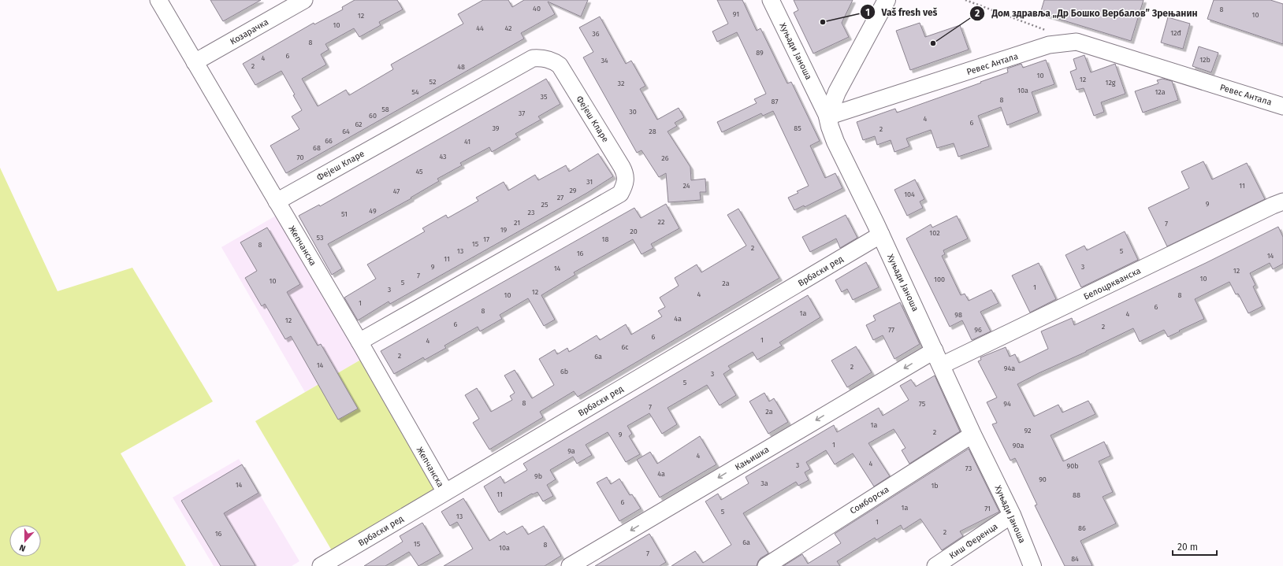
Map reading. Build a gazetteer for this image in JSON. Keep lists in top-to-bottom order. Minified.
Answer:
{"streets":{"street":["Козарачка","Хуњади Јаноша","Ревес Антала","Фејеш Кларе","Жепчанска","Врбаски ред","Белоцркванска","Кањишка","Сомборска","Киш Ференца"]},"crossings":[["Козарачка","Жепчанска"],["Хуњади Јаноша","Ревес Антала"],["Хуњади Јаноша","Врбаски ред"],["Хуњади Јаноша","Белоцркванска"],["Хуњади Јаноша","Кањишка"],["Хуњади Јаноша","Сомборска"],["Хуњади Јаноша","Киш Ференца"],["Фејеш Кларе","Жепчанска"],["Жепчанска","Врбаски ред"],["Белоцркванска","Кањишка"]],"one_way":["Кањишка"],"places":["Vaš fresh veš","Дом здравља „Др Бошко Вербалов” Зрењанин"],"house_numbers":["40","8","91","10","12","10","44","42","12đ","36","8","89","6","4","12b","34","2","48","10","12","52","12g","32","10a","54","12a","35","8","87","58","30","37","60","4","6","62","39","85","2","64","28","66","41","68","43","70","26","45","31","24","11","29","47","104","27","9","25","49","23","51","22","21","7","19","20","102","53","17","18","15","8","2","13","5","16","14","11","9","3","14","12","7","10","100","10","5","2a","1","3","12","4","10","8","1","6","8","1a","4","98","4a","12","6","2","77","96","6","1","4","6c","2","6a","14","2","94a","6b","3","5","8","75","94","7","2a","1a","92","2","9","1","90a","9a","4","4","3","90b","73","4a","9b","90","3a","14","1b","11","88","6","1a","71","5","13","1","86","2","16","6a","15","8","10a","7","84"],"scale_bar":"20 m","north":"bottom"}
